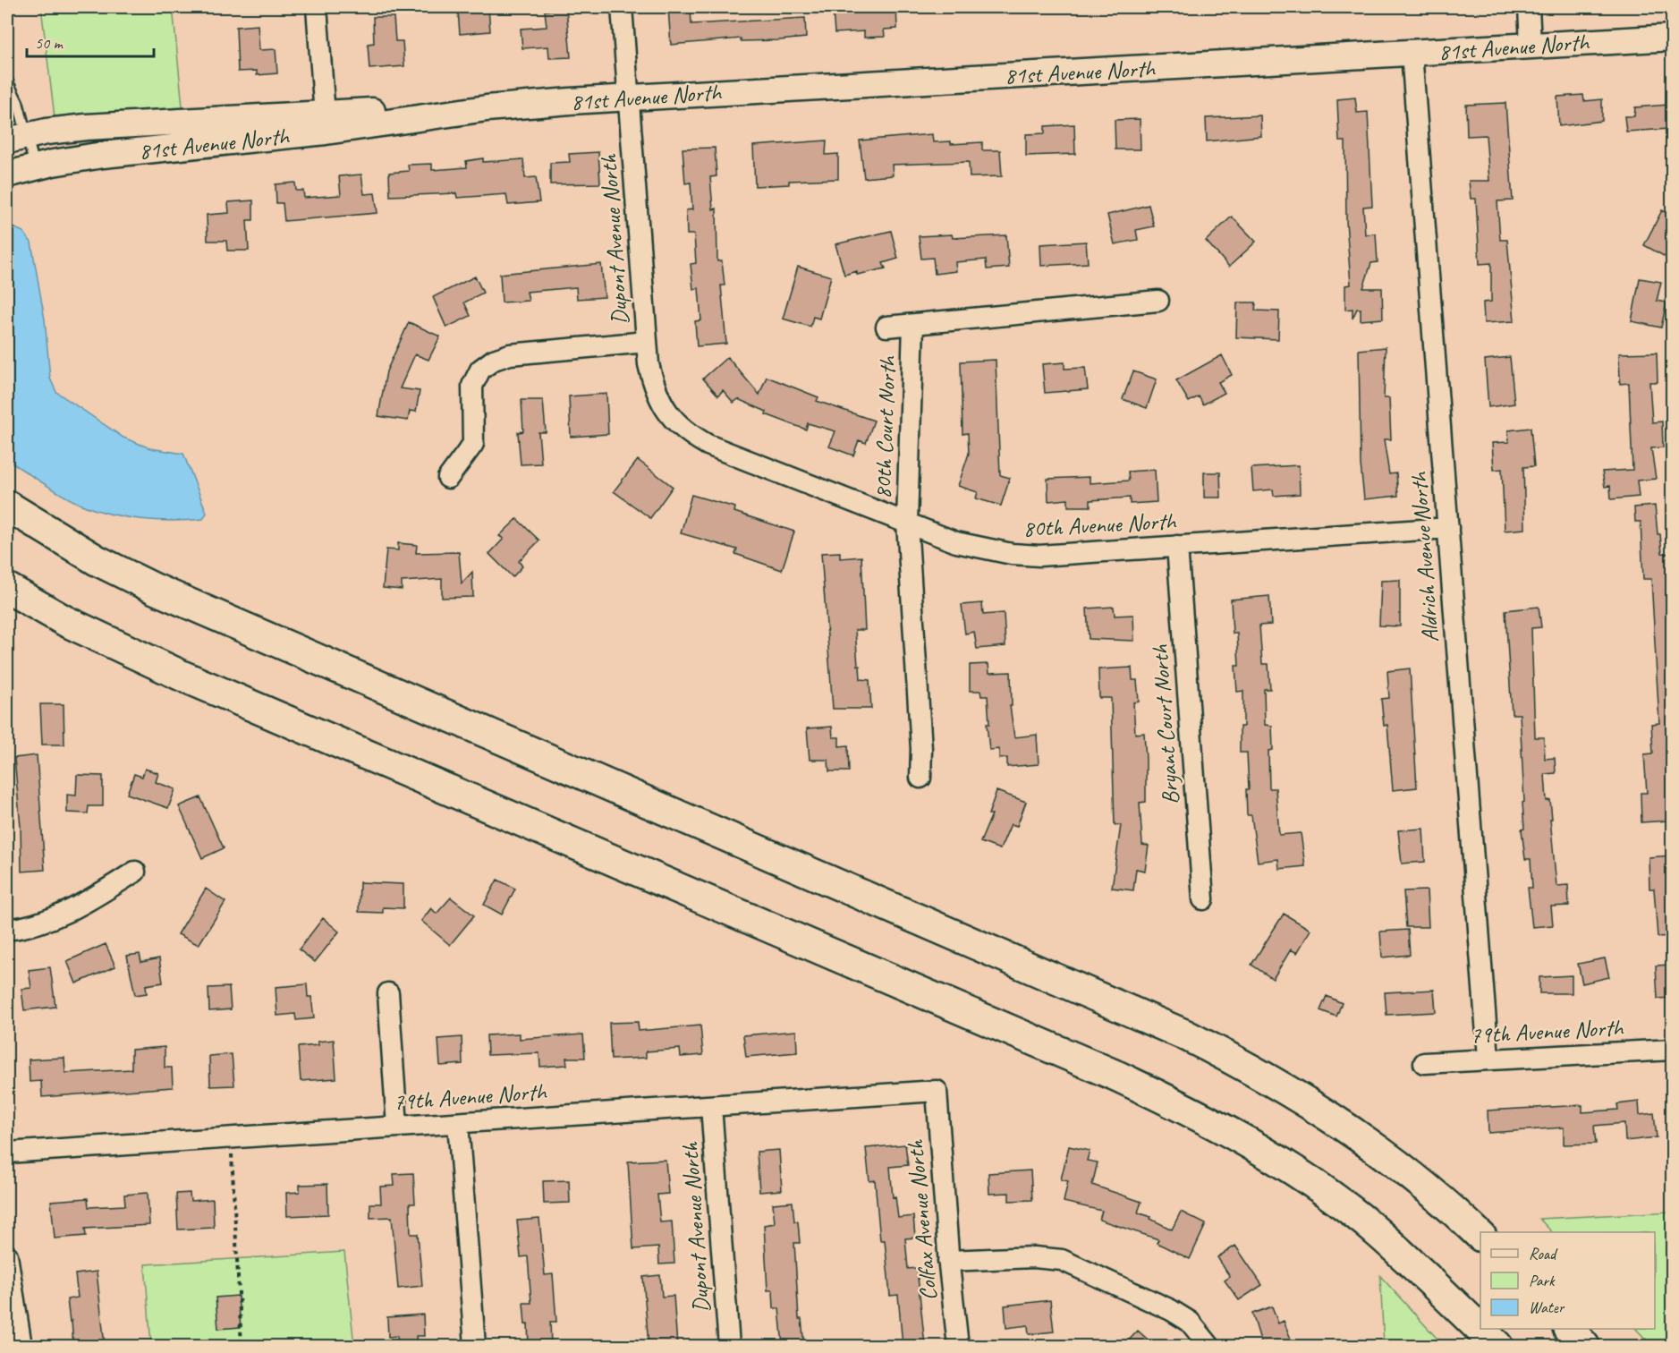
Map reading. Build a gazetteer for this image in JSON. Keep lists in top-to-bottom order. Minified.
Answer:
{"streets":{"street":["81st Avenue North","Dupont Avenue North","80th Court North","80th Avenue North","Aldrich Avenue North","Bryant Court North","79th Avenue North","Colfax Avenue North"]},"crossings":[["81st Avenue North","Dupont Avenue North"],["81st Avenue North","Aldrich Avenue North"],["Dupont Avenue North","80th Avenue North"],["Dupont Avenue North","79th Avenue North"],["80th Court North","80th Avenue North"],["80th Avenue North","Aldrich Avenue North"],["80th Avenue North","Bryant Court North"],["Aldrich Avenue North","79th Avenue North"],["79th Avenue North","Colfax Avenue North"]],"legend":["Road","Park","Water"],"scale_bar":"50 m"}
